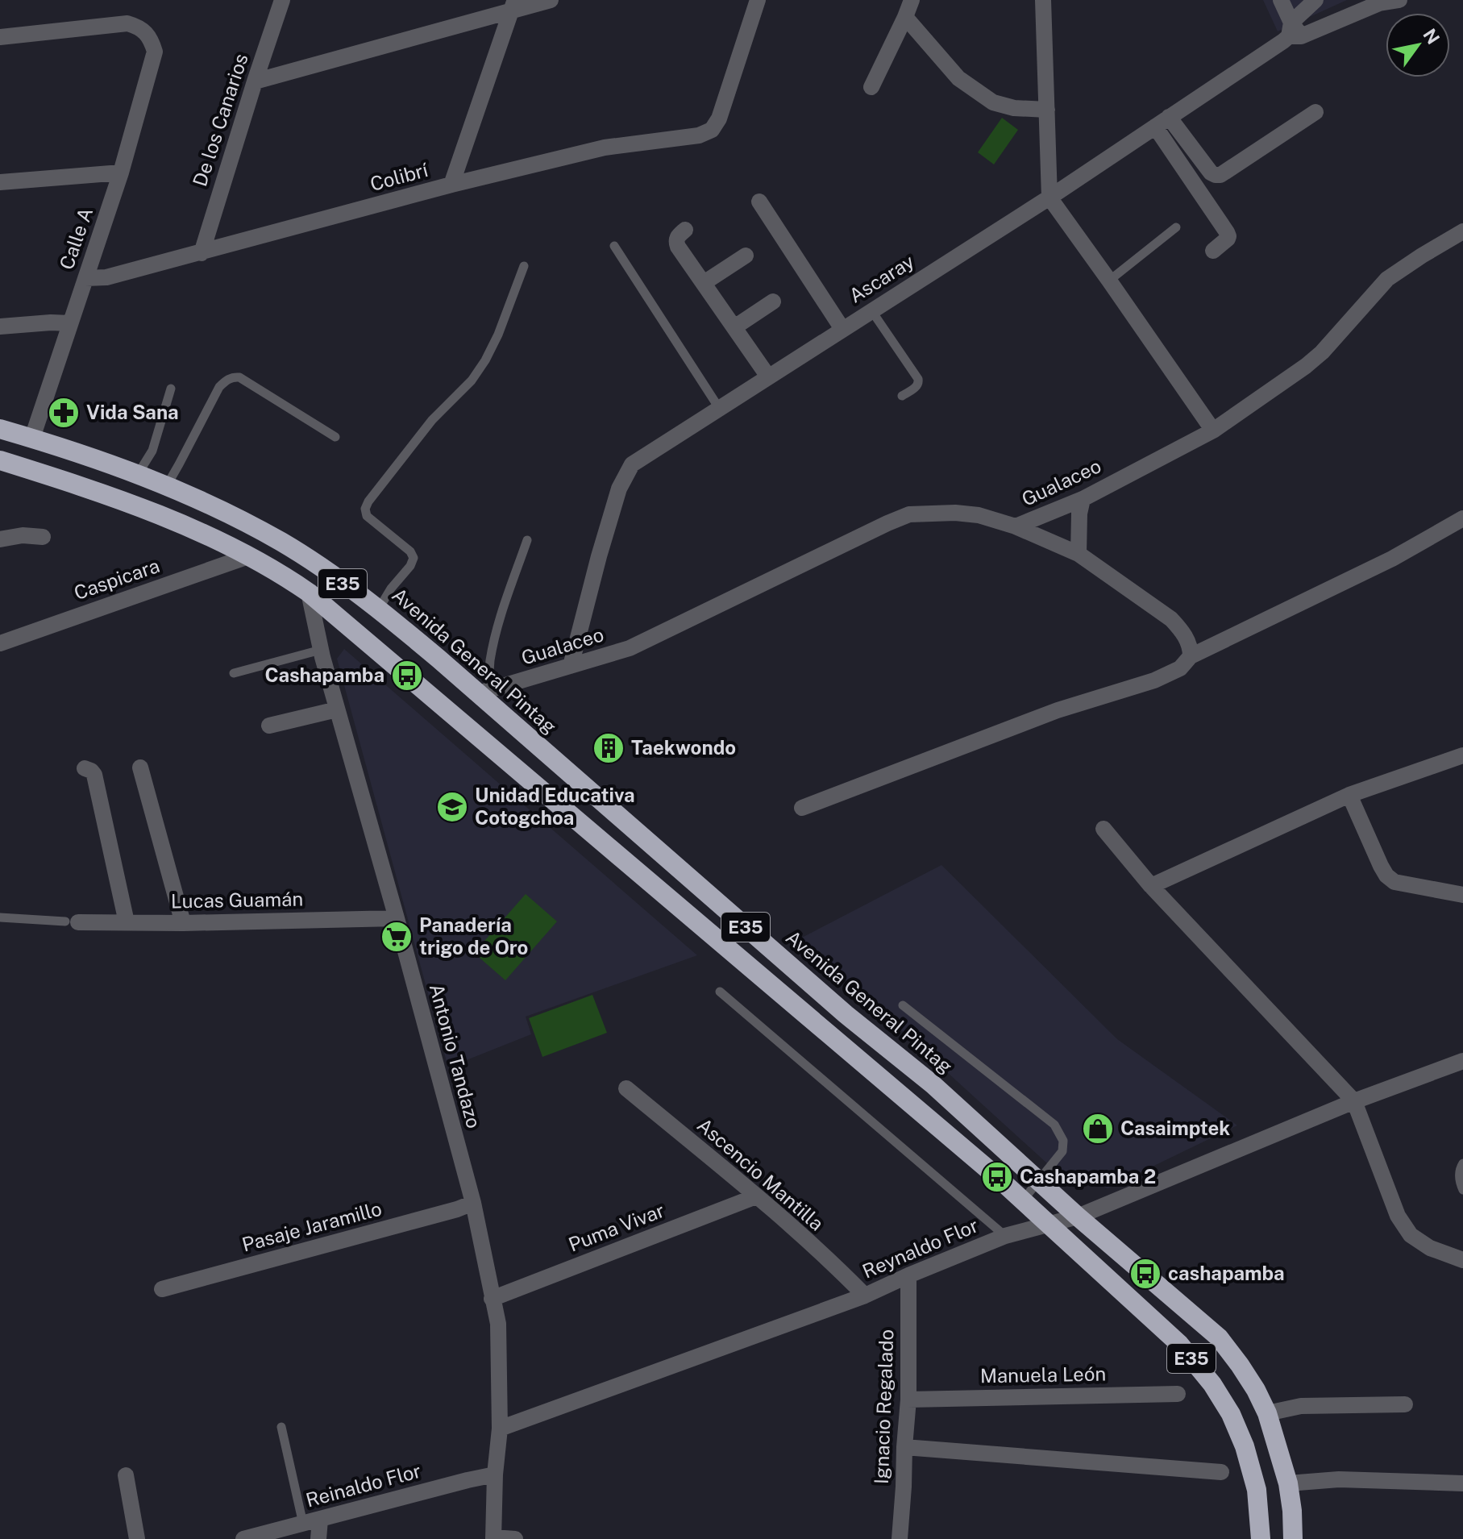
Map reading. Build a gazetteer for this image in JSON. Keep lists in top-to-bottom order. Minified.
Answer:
{"streets":{"highway":["E35","Avenida General Pintag"],"street":["De los Canarios","Colibrí","Calle A","Ascaray","Gualaceo","Caspicara","Lucas Guamán","Antonio Tandazo","Ascencio Mantilla","Pasaje Jaramillo","Puma Vivar","Reynaldo Flor","Manuela León","Ignacio Regalado","Reinaldo Flor"]},"crossings":[["De los Canarios","Colibrí"],["Colibrí","Calle A"],["Calle A","Avenida General Pintag"],["Ascaray","Gualaceo"],["Gualaceo","Avenida General Pintag"],["Caspicara","E35"],["E35","Antonio Tandazo"],["E35","Reynaldo Flor"],["Avenida General Pintag","Reynaldo Flor"],["Lucas Guamán","Antonio Tandazo"],["Antonio Tandazo","Pasaje Jaramillo"],["Antonio Tandazo","Puma Vivar"],["Antonio Tandazo","Reynaldo Flor"],["Antonio Tandazo","Reinaldo Flor"],["Ascencio Mantilla","Puma Vivar"],["Ascencio Mantilla","Reynaldo Flor"],["Reynaldo Flor","Ignacio Regalado"],["Manuela León","Ignacio Regalado"]],"places":{"pharmacy":["Vida Sana"],"bus stop":["Cashapamba","Cashapamba 2","cashapamba"],"building":["Taekwondo"],"school or university":["Unidad Educativa Cotogchoa"],"supermarket":["Panadería trigo de Oro"],"shop":["Casaimptek"]},"north":"top right"}
